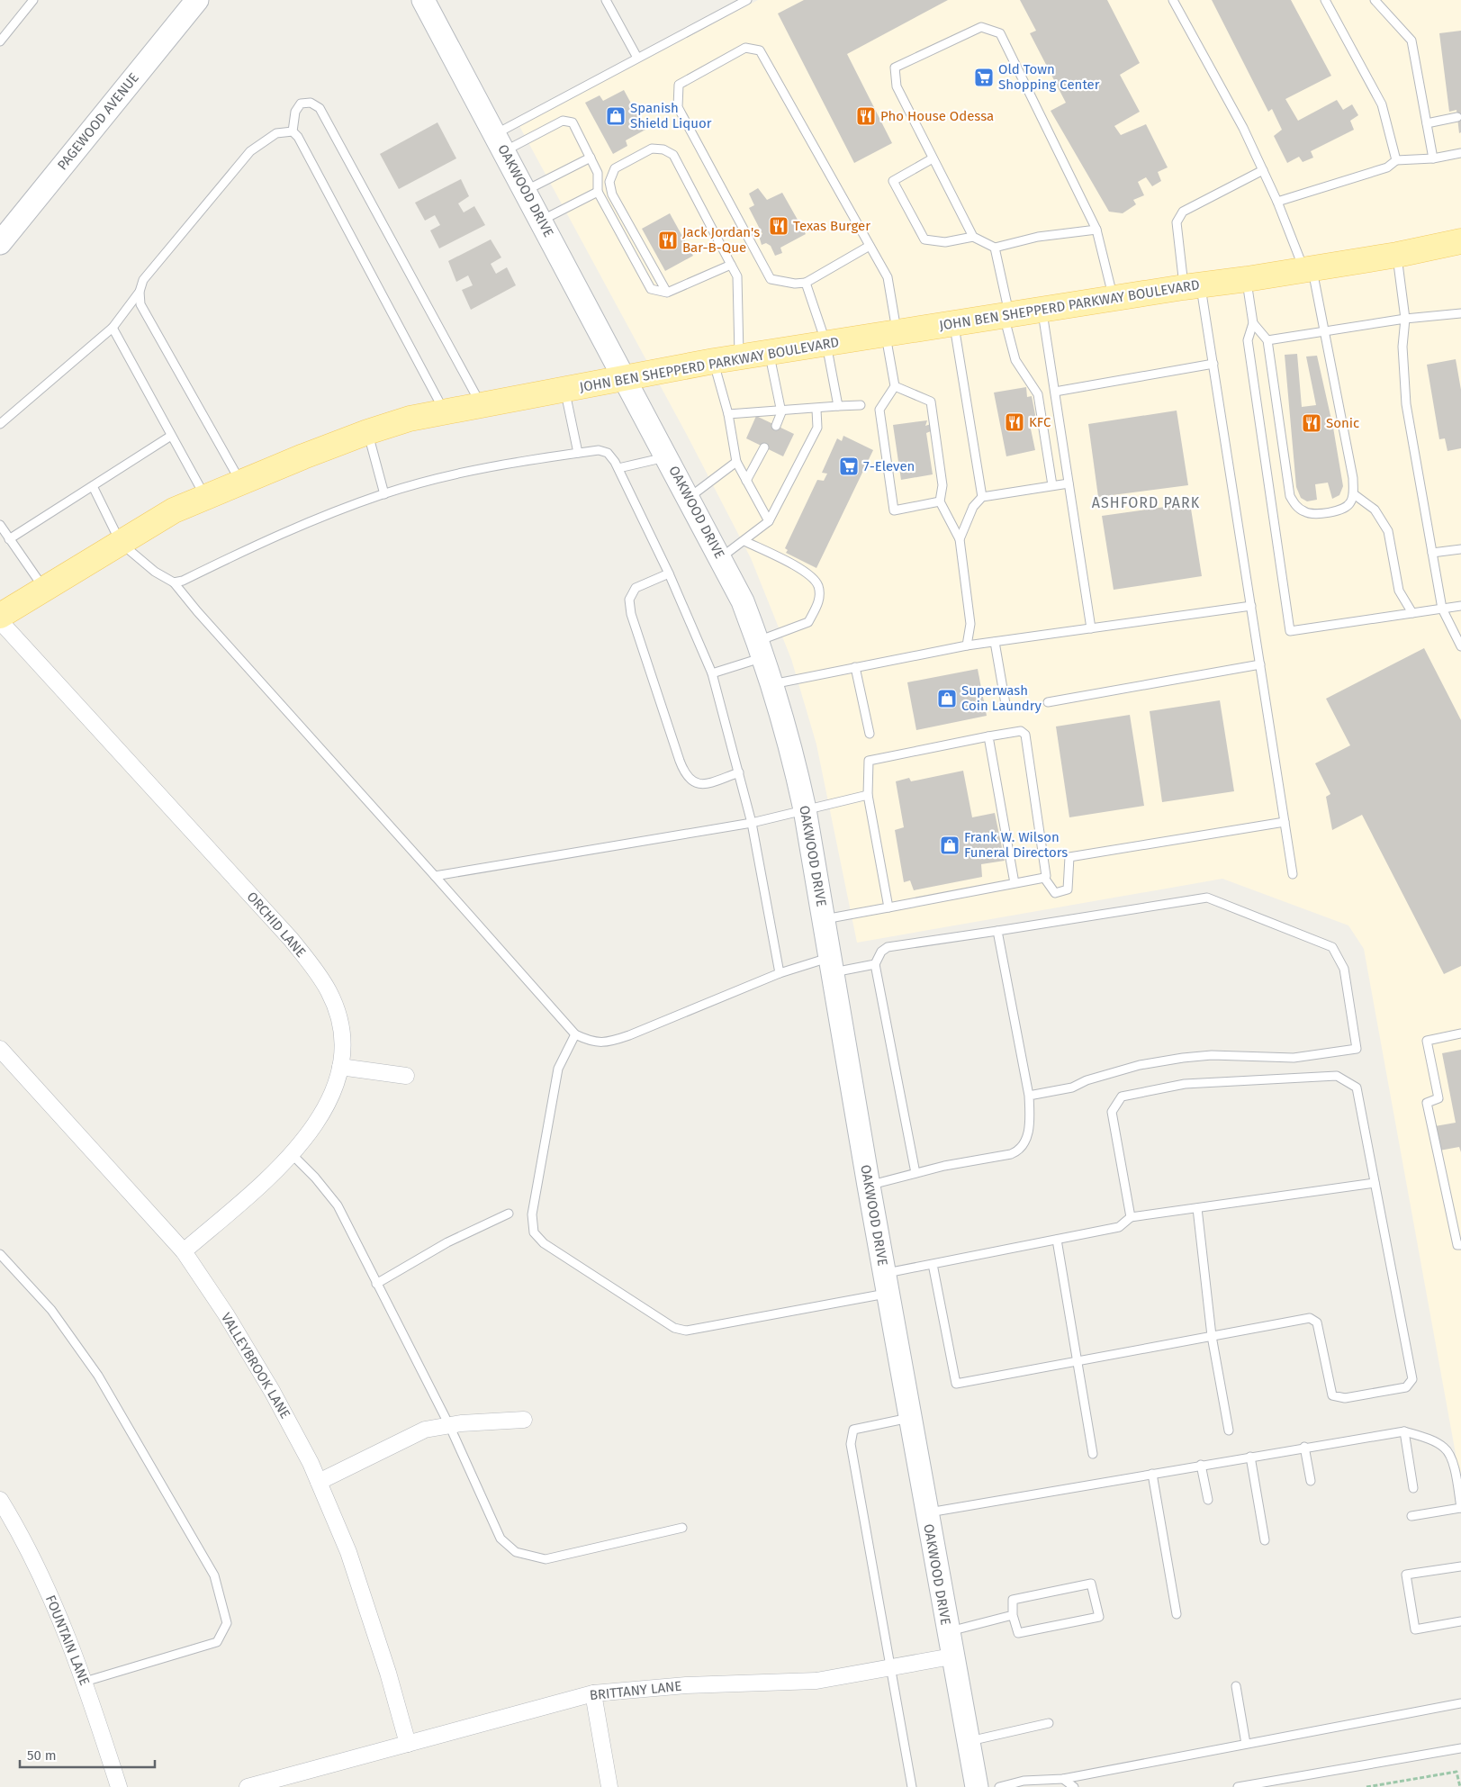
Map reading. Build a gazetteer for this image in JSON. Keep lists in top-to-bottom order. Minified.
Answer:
{"streets":{"main road":["JOHN BEN SHEPPERD PARKWAY BOULEVARD"],"street":["PAGEWOOD AVENUE","OAKWOOD DRIVE","ORCHID LANE","VALLEYBROOK LANE","FOUNTAIN LANE","BRITTANY LANE"]},"crossings":[["OAKWOOD DRIVE","JOHN BEN SHEPPERD PARKWAY BOULEVARD"],["OAKWOOD DRIVE","BRITTANY LANE"],["ORCHID LANE","VALLEYBROOK LANE"],["VALLEYBROOK LANE","BRITTANY LANE"]],"districts":["ASHFORD PARK"],"places":{"supermarket":["Old Town Shopping Center","7-Eleven"],"shop":["Spanish Shield Liquor","Superwash Coin Laundry","Frank W. Wilson Funeral Directors"],"restaurant":["Pho House Odessa","Texas Burger","Jack Jordan's Bar-B-Que","KFC","Sonic"]},"scale_bar":"50 m"}
